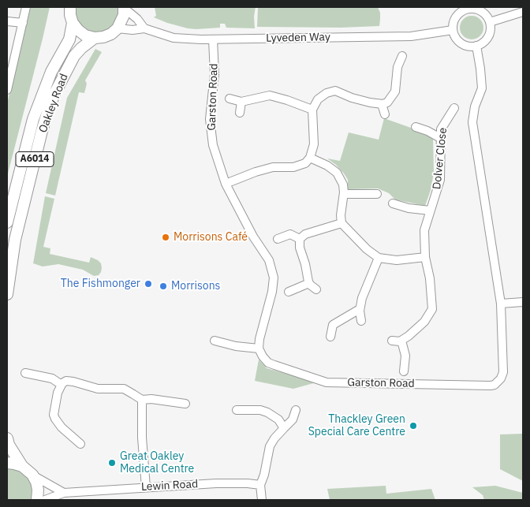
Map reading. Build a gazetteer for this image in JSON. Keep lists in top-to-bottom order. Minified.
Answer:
{"streets":{"main road":["Oakley Road","A6014"],"street":["Lyveden Way","Garston Road","Dolver Close","Lewin Road"]},"crossings":[["Lyveden Way","Garston Road"]],"places":["Morrisons Café","The Fishmonger","Morrisons","Thackley Green Special Care Centre","Great Oakley Medical Centre"]}
